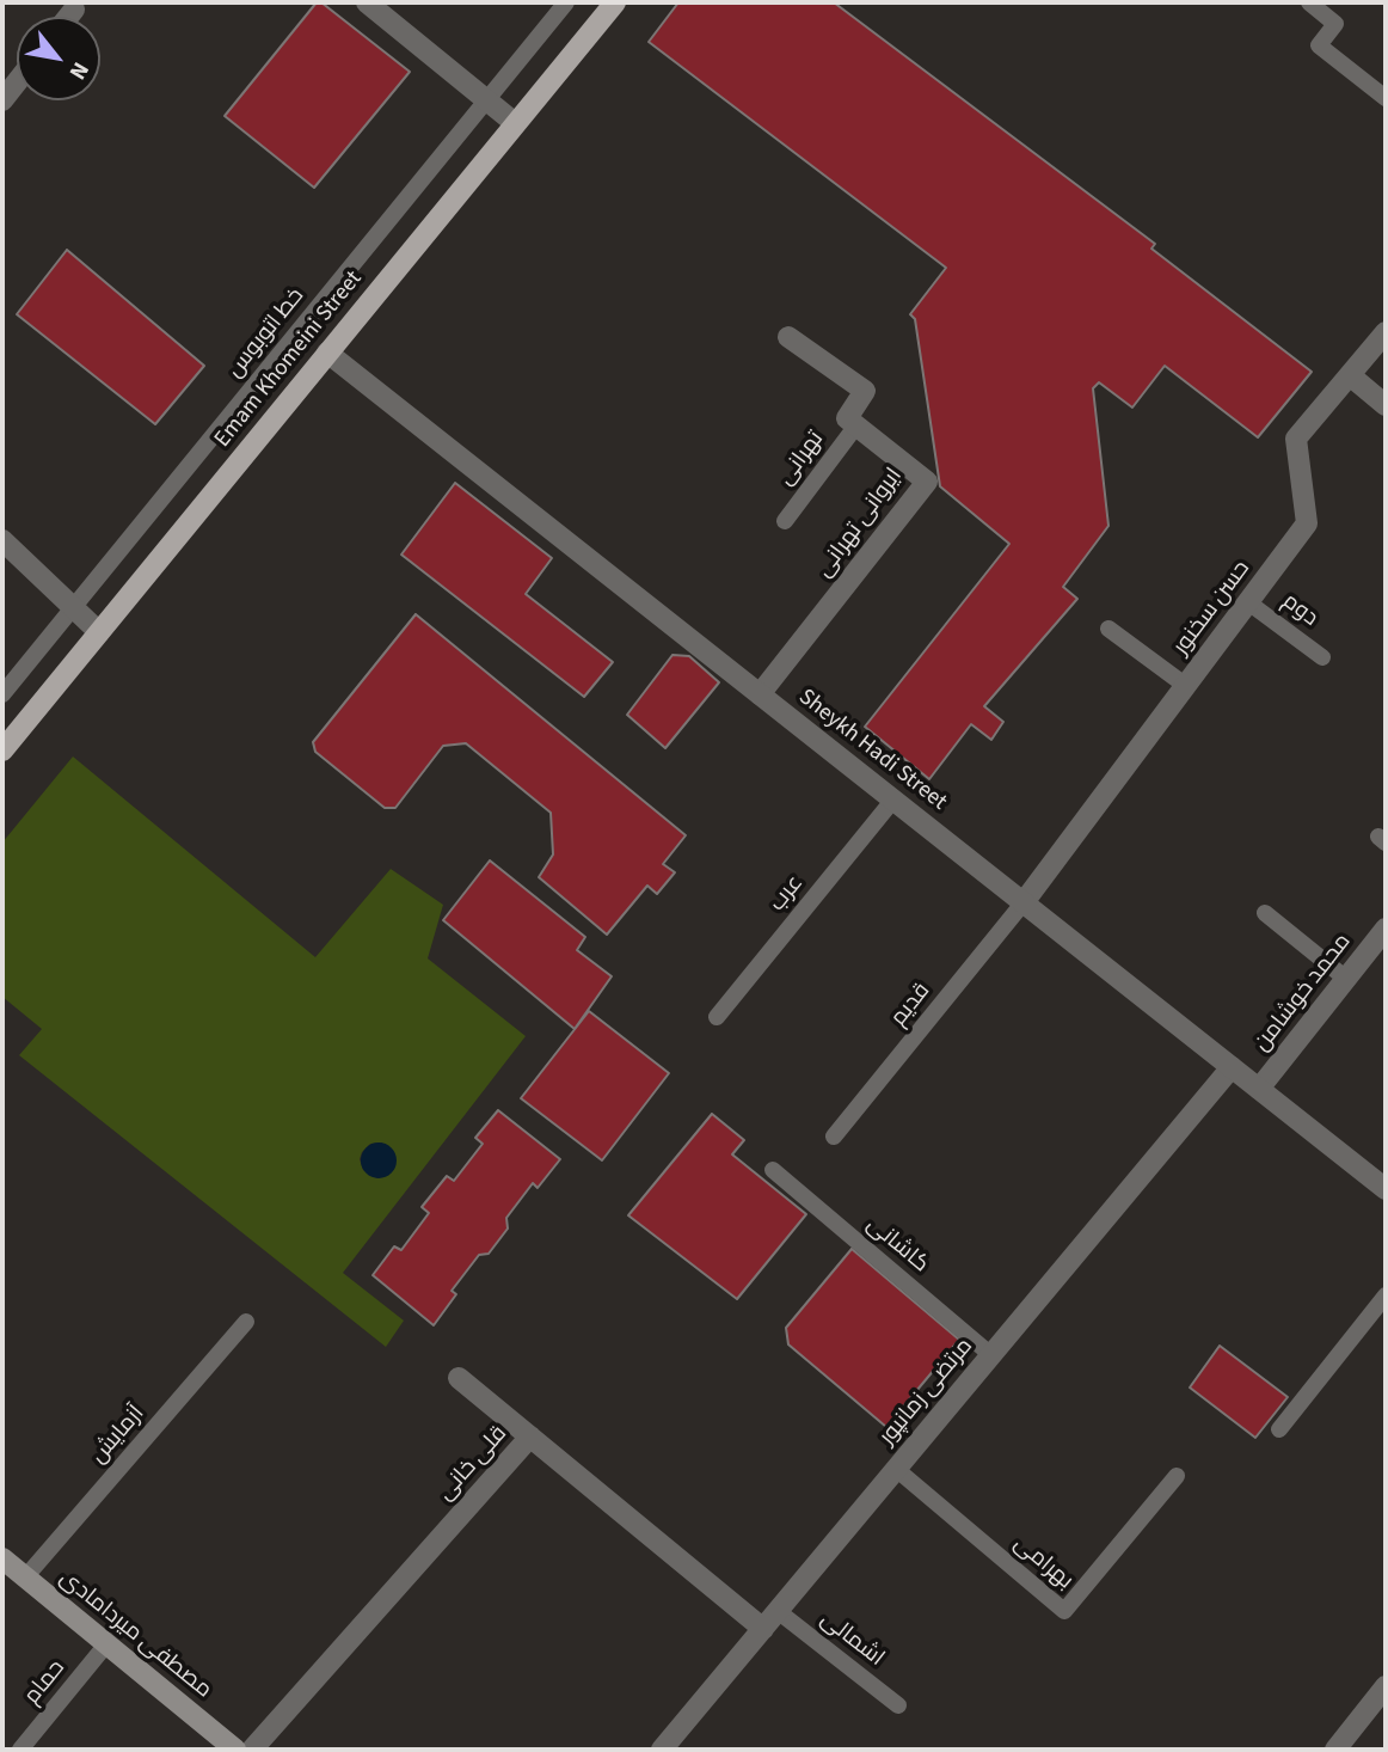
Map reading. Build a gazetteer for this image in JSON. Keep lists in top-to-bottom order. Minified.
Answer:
{"streets":{"main road":["Emam Khomeini Street","مصطفی میردامادی"],"street":["ایروانی تهرانی","حسن سخنور","Sheykh Hadi Street","محمد خوشامن","مرتضی زمانپور","قلی خانی"],"lane":["خط اتوبوس","تهرانی","دوم","عرب","قدیم","کاشانی","آزمایش","بهرامی","اشمالی","حمام"]},"crossings":[["Emam Khomeini Street","Sheykh Hadi Street"],["تهرانی","ایروانی تهرانی"],["ایروانی تهرانی","Sheykh Hadi Street"],["حسن سخنور","دوم"],["حسن سخنور","Sheykh Hadi Street"],["حسن سخنور","قدیم"],["Sheykh Hadi Street","عرب"],["Sheykh Hadi Street","محمد خوشامن"],["Sheykh Hadi Street","قدیم"],["Sheykh Hadi Street","مرتضی زمانپور"],["کاشانی","مرتضی زمانپور"],["مرتضی زمانپور","قلی خانی"],["مرتضی زمانپور","بهرامی"],["مرتضی زمانپور","اشمالی"],["آزمایش","مصطفی میردامادی"],["قلی خانی","مصطفی میردامادی"],["مصطفی میردامادی","حمام"]],"north":"bottom right"}
